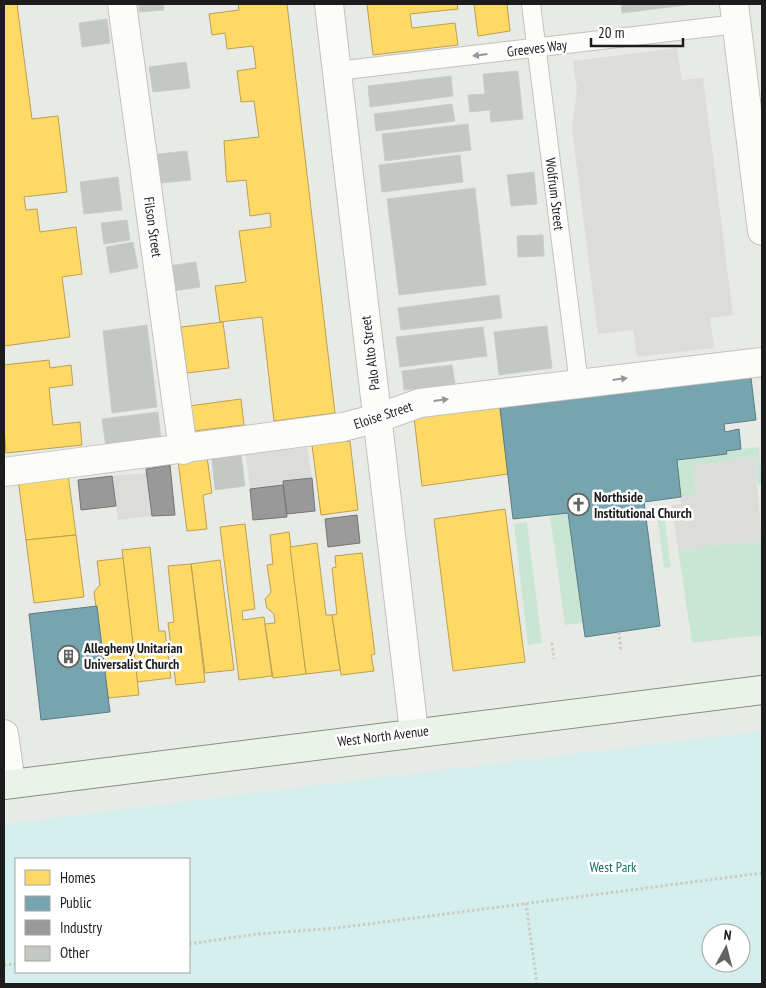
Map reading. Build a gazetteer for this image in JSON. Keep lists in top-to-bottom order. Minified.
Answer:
{"streets":{"main road":["West North Avenue"],"street":["Filson Street","Palo Alto Street","Eloise Street"],"lane":["Greeves Way","Wolfrum Street"]},"crossings":[["Greeves Way","Wolfrum Street"],["Greeves Way","Palo Alto Street"],["Wolfrum Street","Eloise Street"],["Filson Street","Eloise Street"],["Palo Alto Street","Eloise Street"],["Palo Alto Street","West North Avenue"]],"one_way":["Greeves Way","Eloise Street"],"parks":["West Park"],"places":{"church":["Northside Institutional Church"],"building":["Allegheny Unitarian Universalist Church"]},"legend":["Homes","Public","Industry","Other"],"scale_bar":"20 m","north":"top"}
